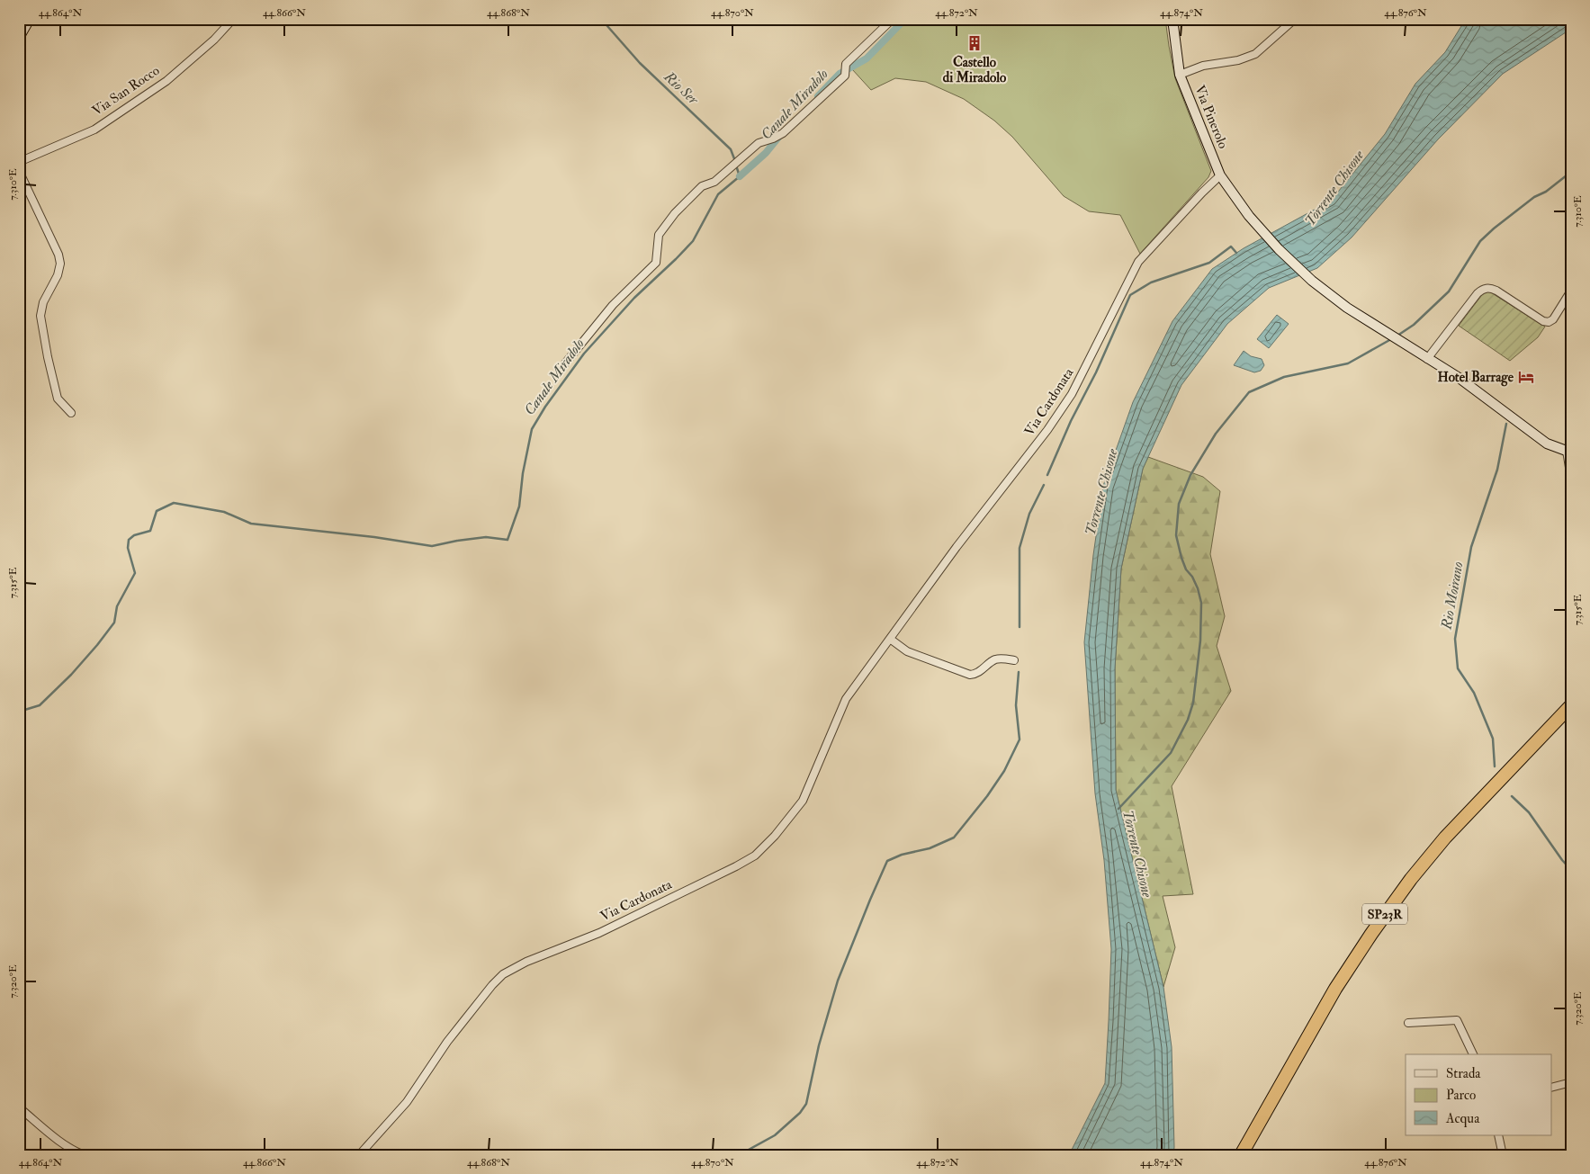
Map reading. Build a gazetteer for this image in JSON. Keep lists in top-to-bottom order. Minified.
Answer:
{"streets":{"highway":["SP23R"],"street":["Via San Rocco","Via Pinerolo","Via Cardonata"]},"crossings":[["Via Pinerolo","Via Cardonata"]],"water":["Rio Ser","Canale Miradolo","Torrente Chisone","Rio Moirano"],"places":{"building":["Castello di Miradolo"],"hotel":["Hotel Barrage"]},"legend":["Strada","Parco","Acqua"],"coordinates":["44.864°N","44.866°N","44.868°N","44.870°N","44.872°N","44.874°N","44.876°N","7.310°E","7.315°E","7.320°E"]}
